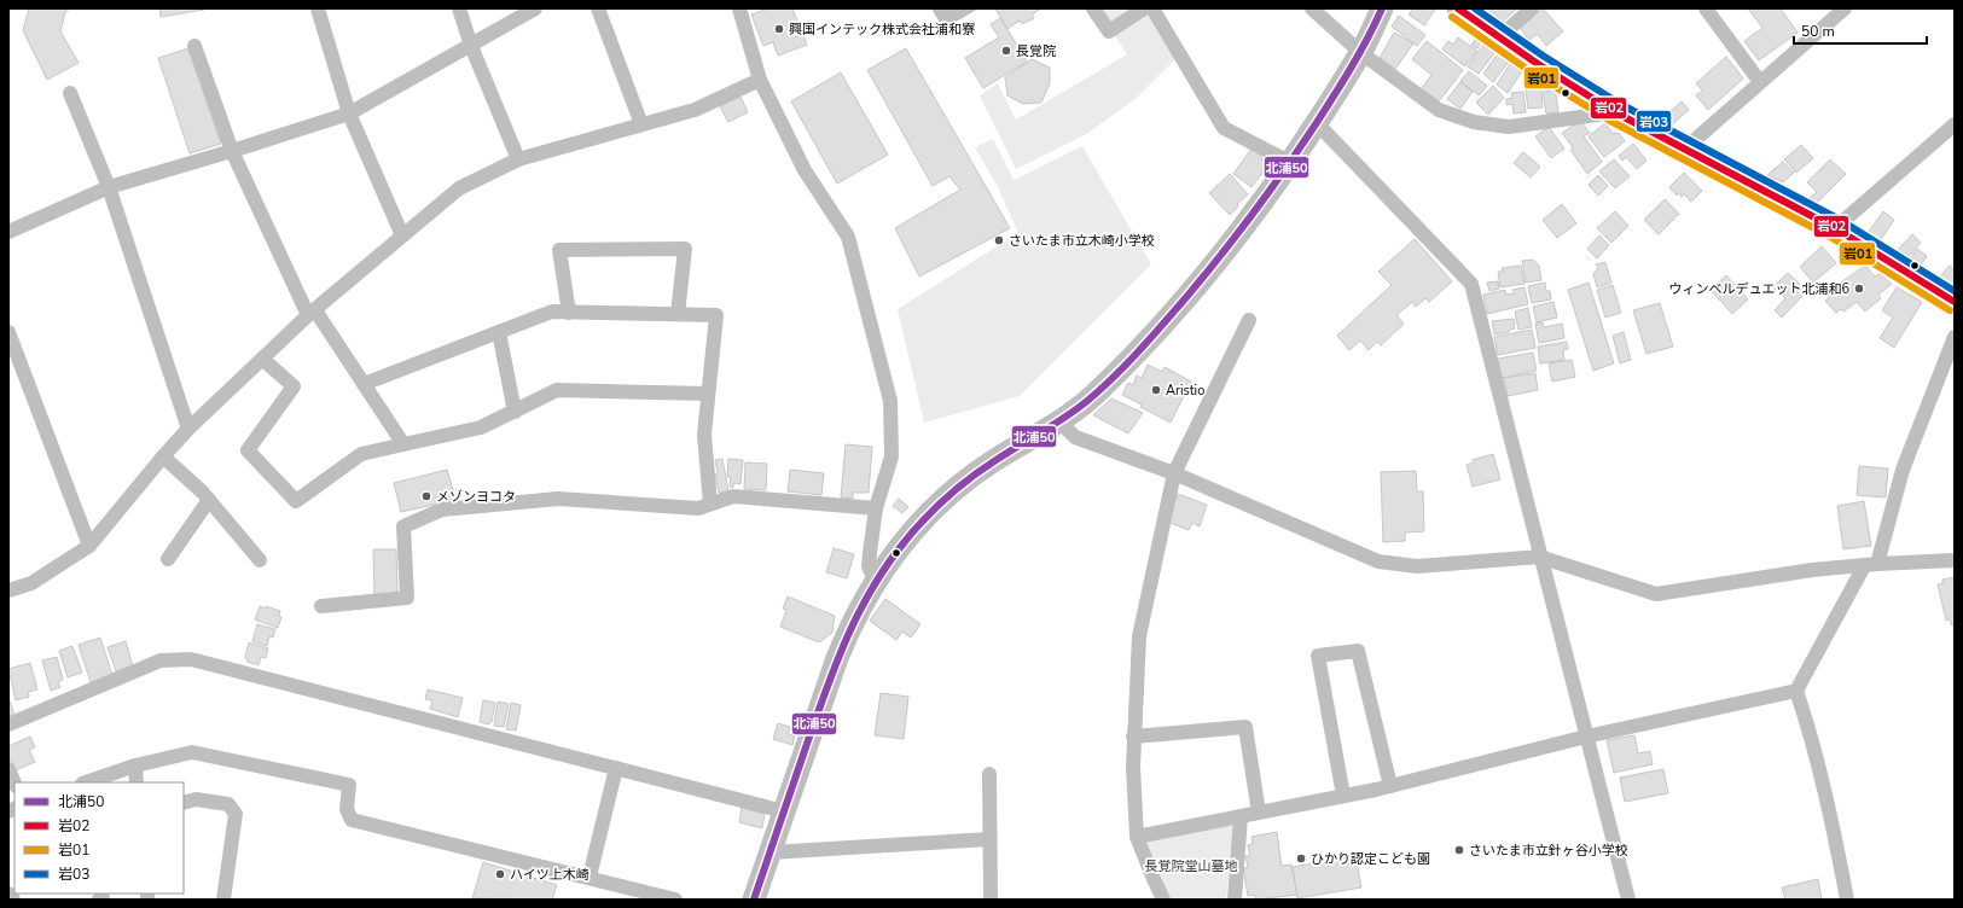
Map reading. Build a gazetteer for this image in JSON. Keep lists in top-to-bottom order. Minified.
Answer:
{"parks":["長覚院堂山墓地"],"places":["興国インテック株式会社浦和寮","長覚院","さいたま市立木崎小学校","ウィンベルデュエット北浦和6","Aristio","メゾンヨコタ","さいたま市立針ヶ谷小学校","ひかり認定こども園","ハイツ上木崎"],"lines":["transit line 北浦50","transit line 岩02","transit line 岩03","transit line 岩01"],"legend":["北浦50","岩02","岩01","岩03"],"scale_bar":"50 m"}
